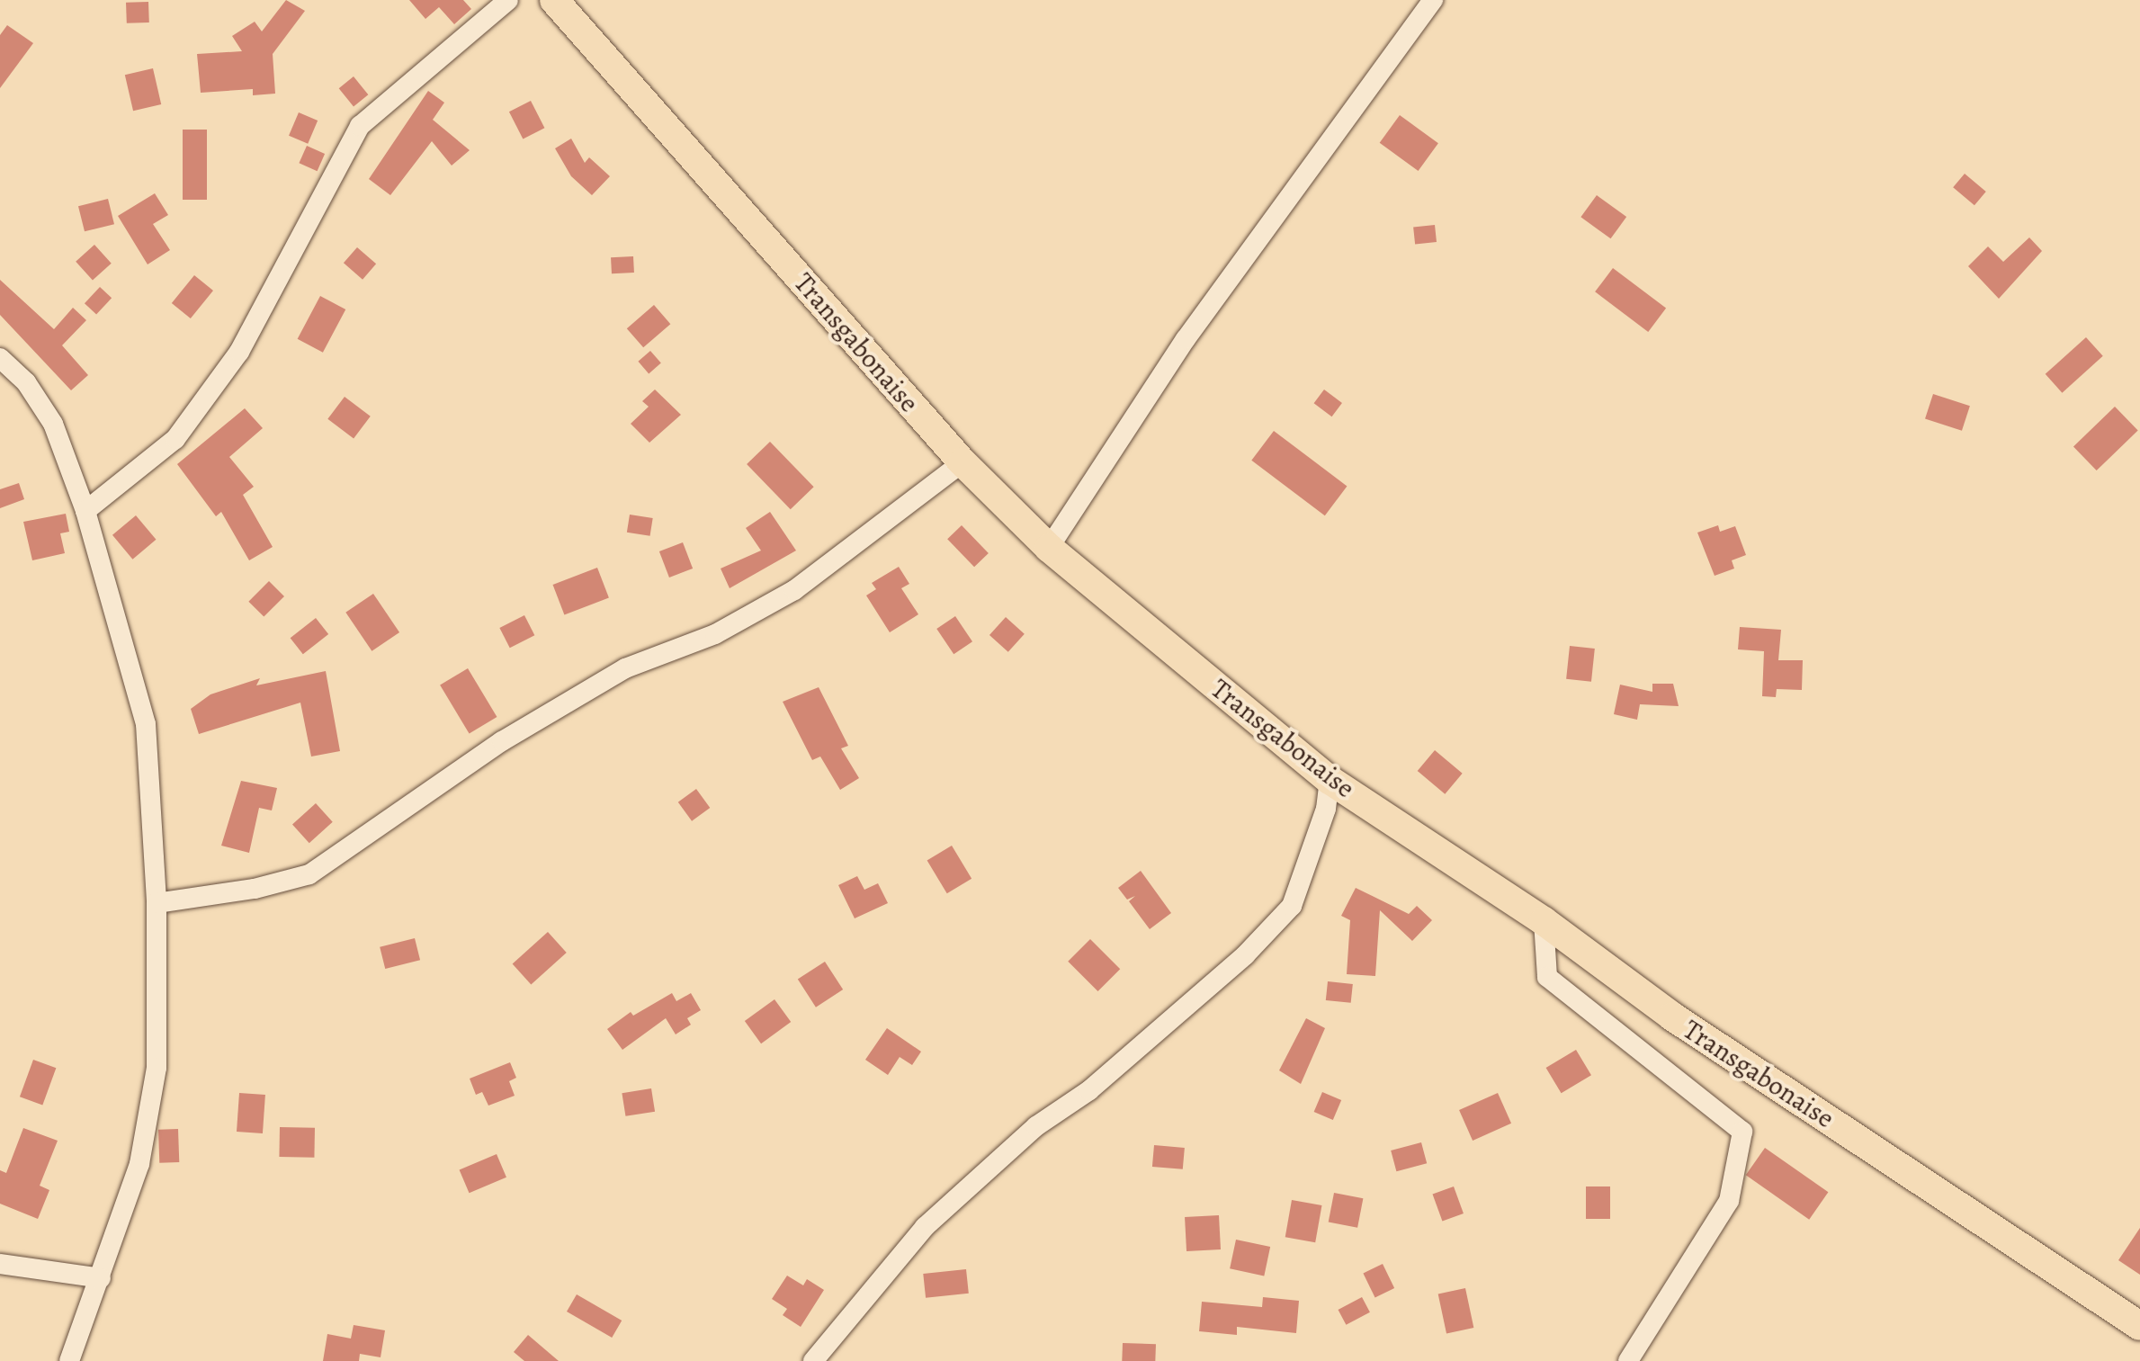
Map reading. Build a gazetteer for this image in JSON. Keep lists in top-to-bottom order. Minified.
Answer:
{"streets":{"highway":["Transgabonaise"]}}
